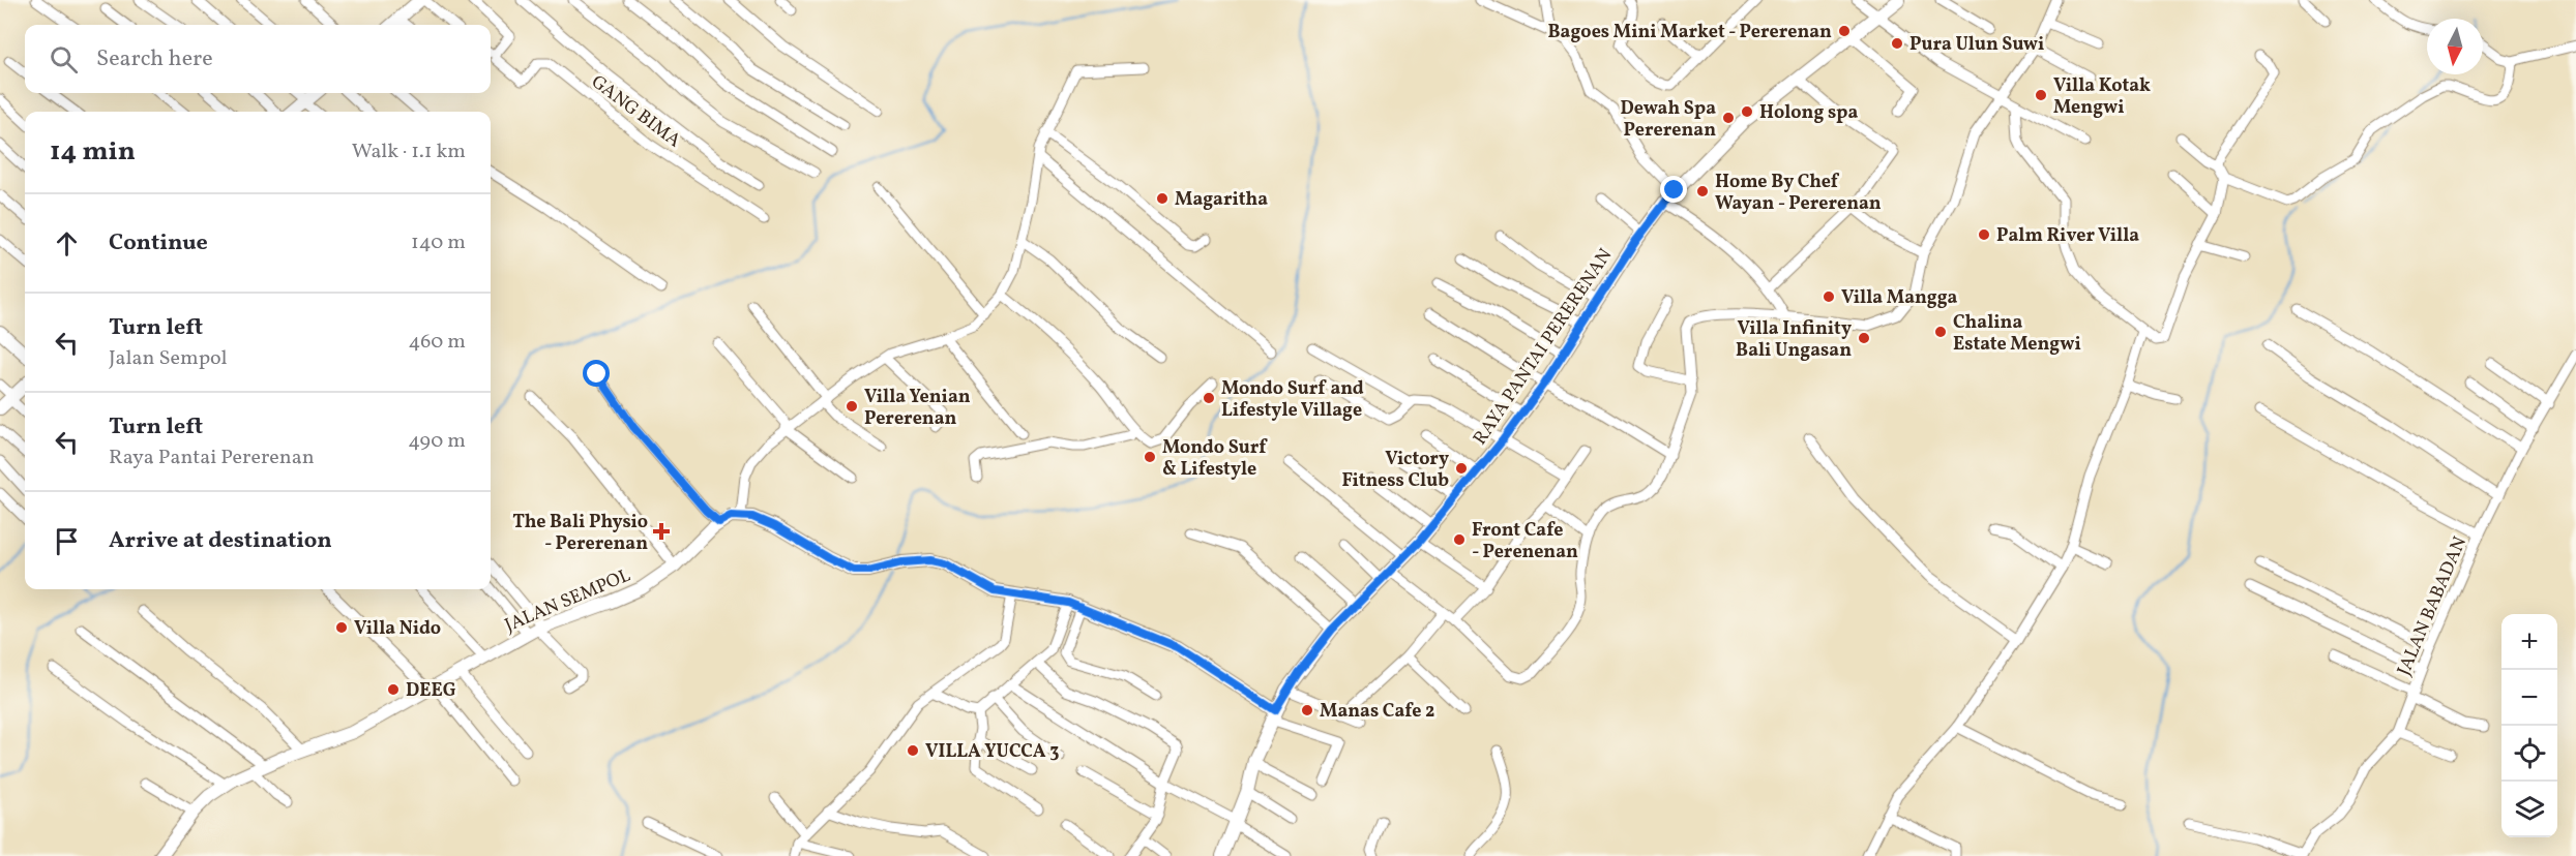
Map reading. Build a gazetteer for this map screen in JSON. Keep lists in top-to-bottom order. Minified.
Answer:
{"streets":{"street":["GANG BIMA","RAYA PANTAI PERERENAN","JALAN SEMPOL","JALAN BABADAN"]},"places":{"other":["Bagoes Mini Market - Pererenan","Pura Ulun Suwi","Villa Kotak Mengwi","Holong spa","Dewah Spa Pererenan","Home By Chef Wayan - Pererenan","Magaritha","Palm River Villa","Villa Mangga","Chalina Estate Mengwi","Villa Infinity Bali Ungasan","Mondo Surf and Lifestyle Village","Villa Yenian Pererenan","Mondo Surf & Lifestyle","Victory Fitness Club","Front Cafe - Perenenan","Villa Nido","DEEG","Manas Cafe 2","VILLA YUCCA 3"],"health":["The Bali Physio - Pererenan"]},"north":"bottom","page":{"search":"Search here","heading":["14 min","Walk · 1.1 km"],"list":[["Continue","140 m"],["Turn left","Jalan Sempol","460 m"],["Turn left","Raya Pantai Pererenan","490 m"],"Arrive at destination"],"map_buttons":["+","−"]}}
